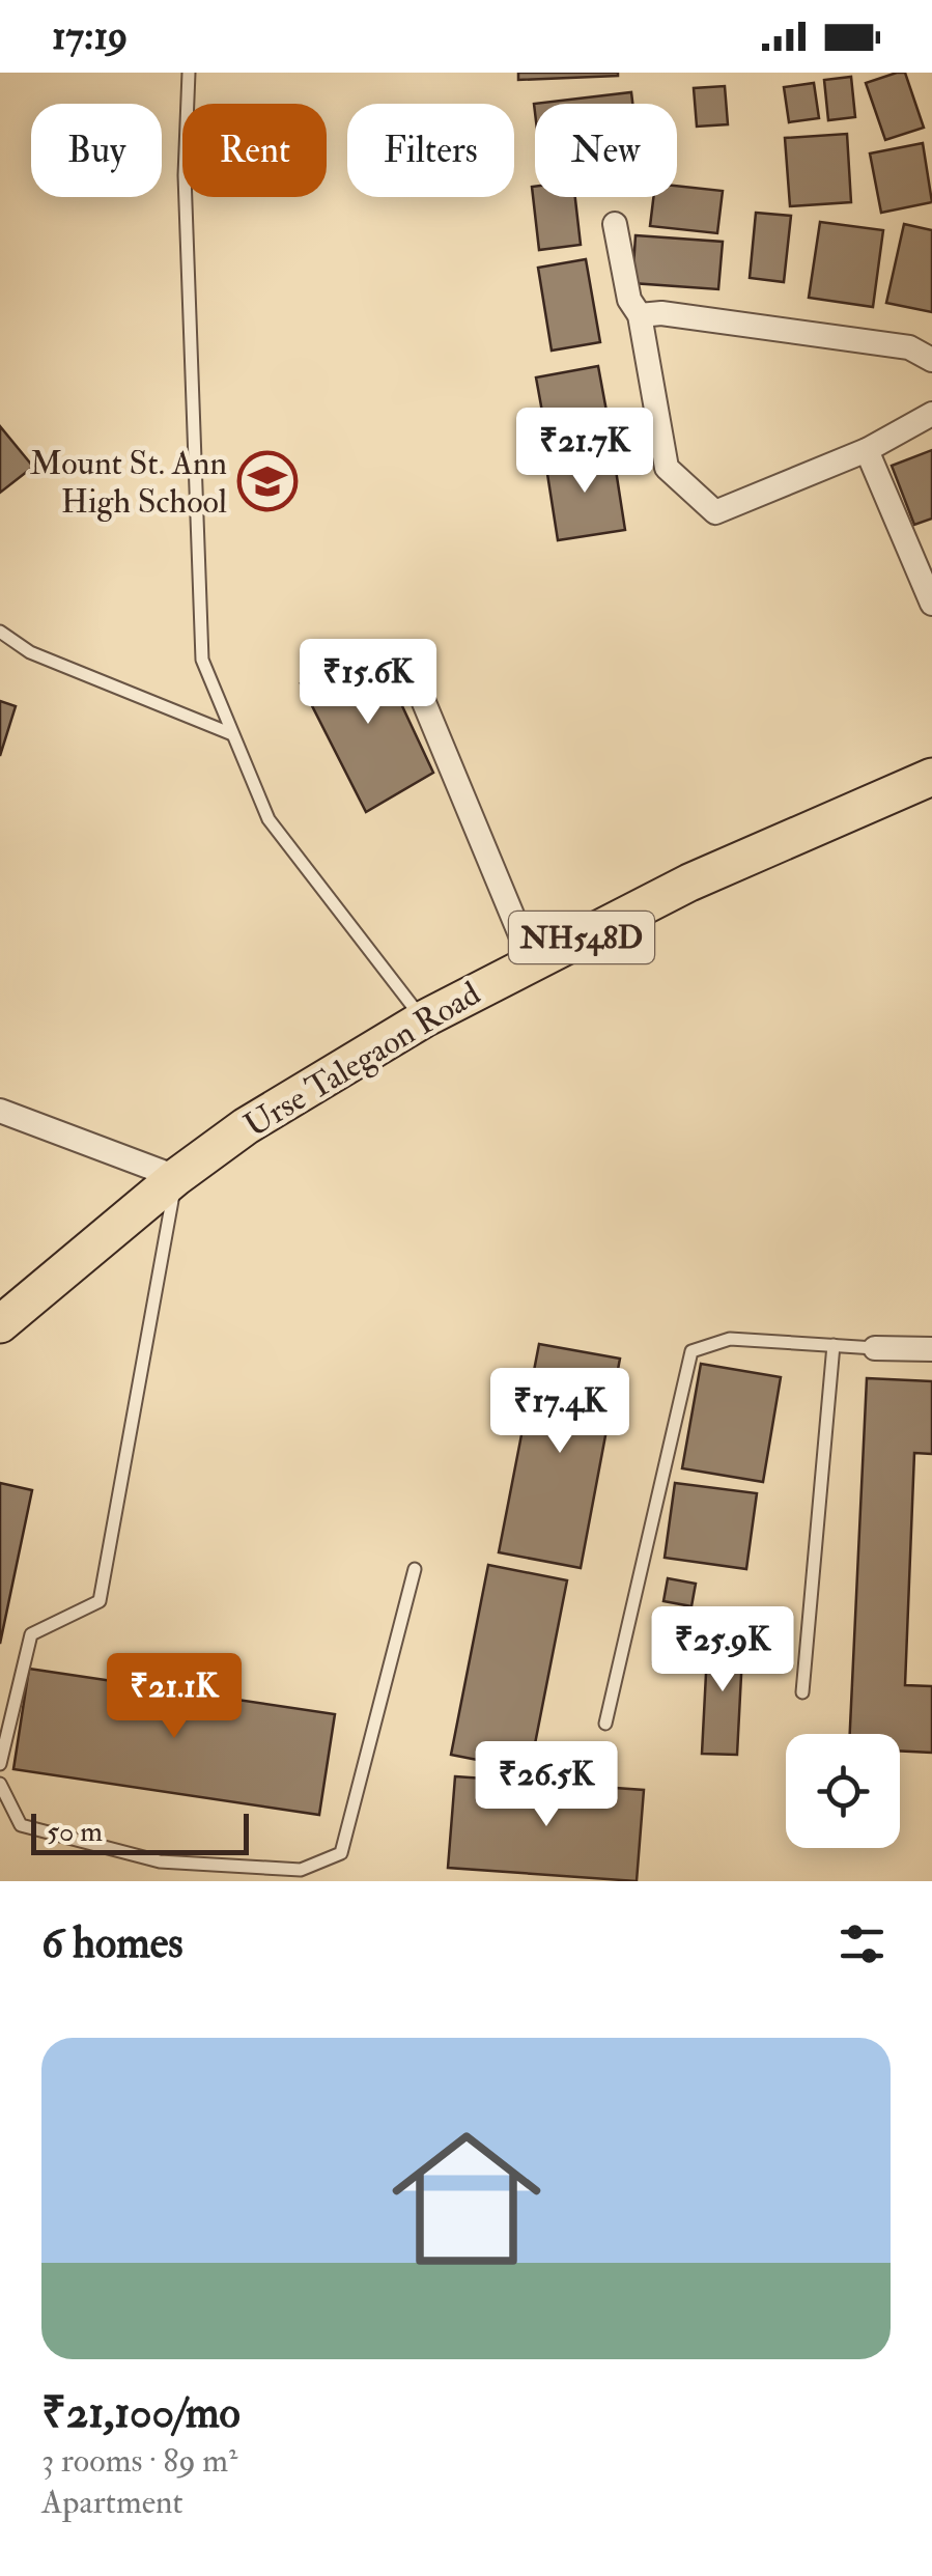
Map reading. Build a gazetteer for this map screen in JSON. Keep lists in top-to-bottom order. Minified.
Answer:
{"streets":{"highway":["NH548D","Urse Talegaon Road"]},"places":{"school or university":["Mount St. Ann High School"]},"scale_bar":"50 m","page":{"status":"17:19","chip":["Buy","Rent","Filters","New"],"price":["₹21.7K","₹15.6K","₹17.4K","₹25.9K","₹21.1K","₹26.5K"],"scale":"50 m","heading":"6 homes","list":[{"name":"₹21,100/mo","note":"3 rooms · 89 m² · Apartment"}]}}
